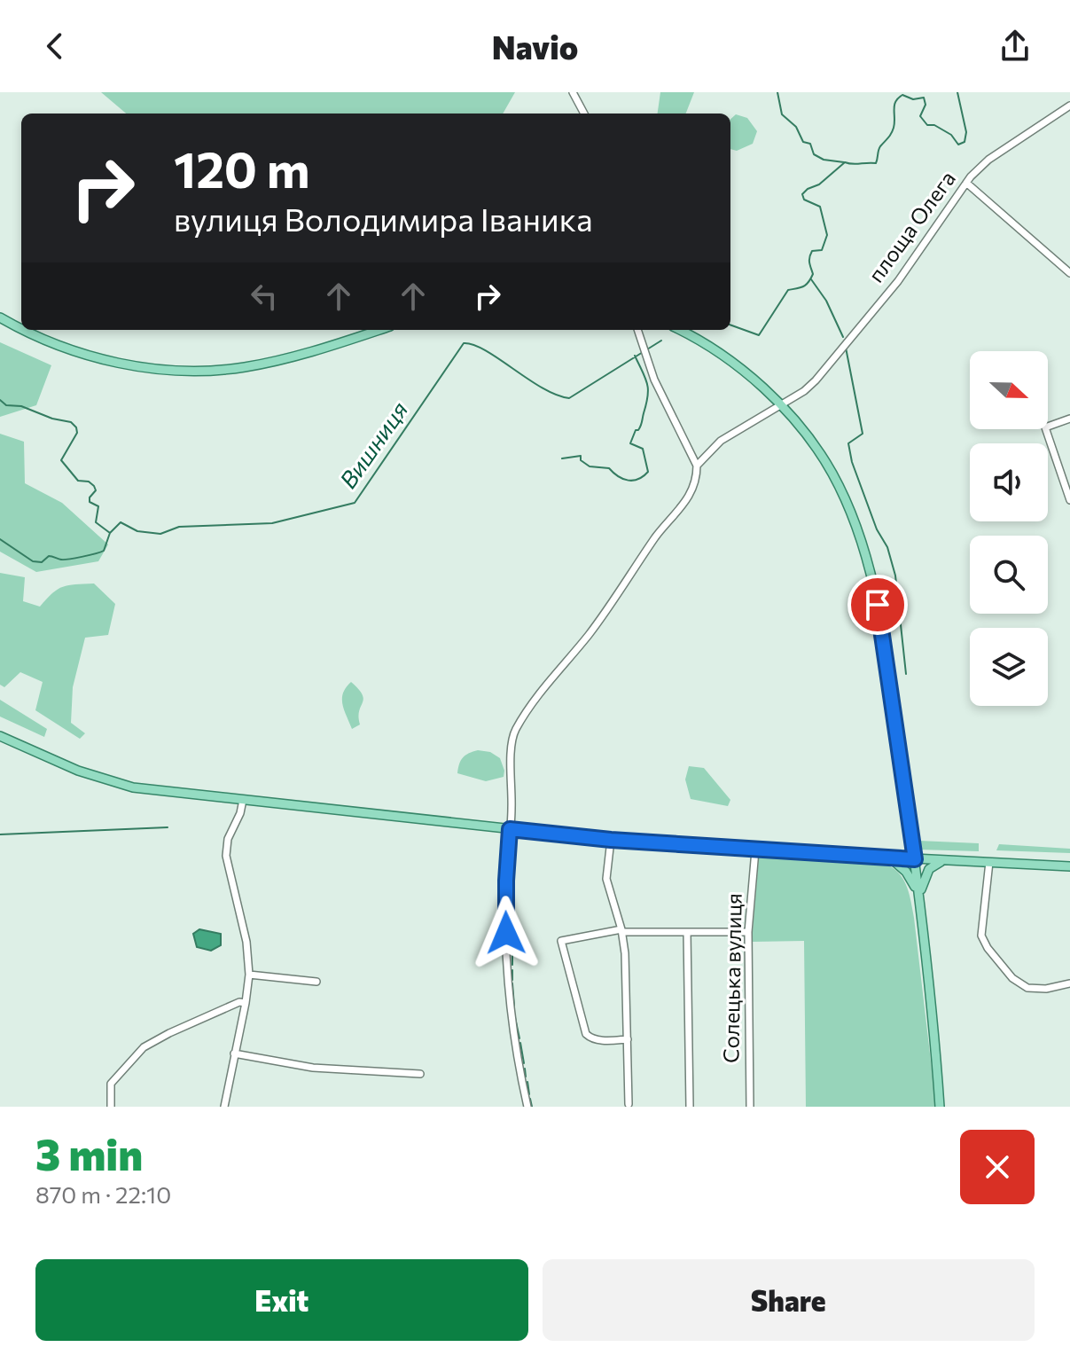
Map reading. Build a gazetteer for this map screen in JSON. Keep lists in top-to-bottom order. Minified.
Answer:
{"streets":{"street":["площа Олега","Солецька вулиця"]},"water":["Вишниця"],"north":"right","page":{"header":"Navio","turn":["120 m","вулиця Володимира Іваника"],"heading":["3 min","870 m · 22:10"],"buttons":["Exit","Share"]}}
